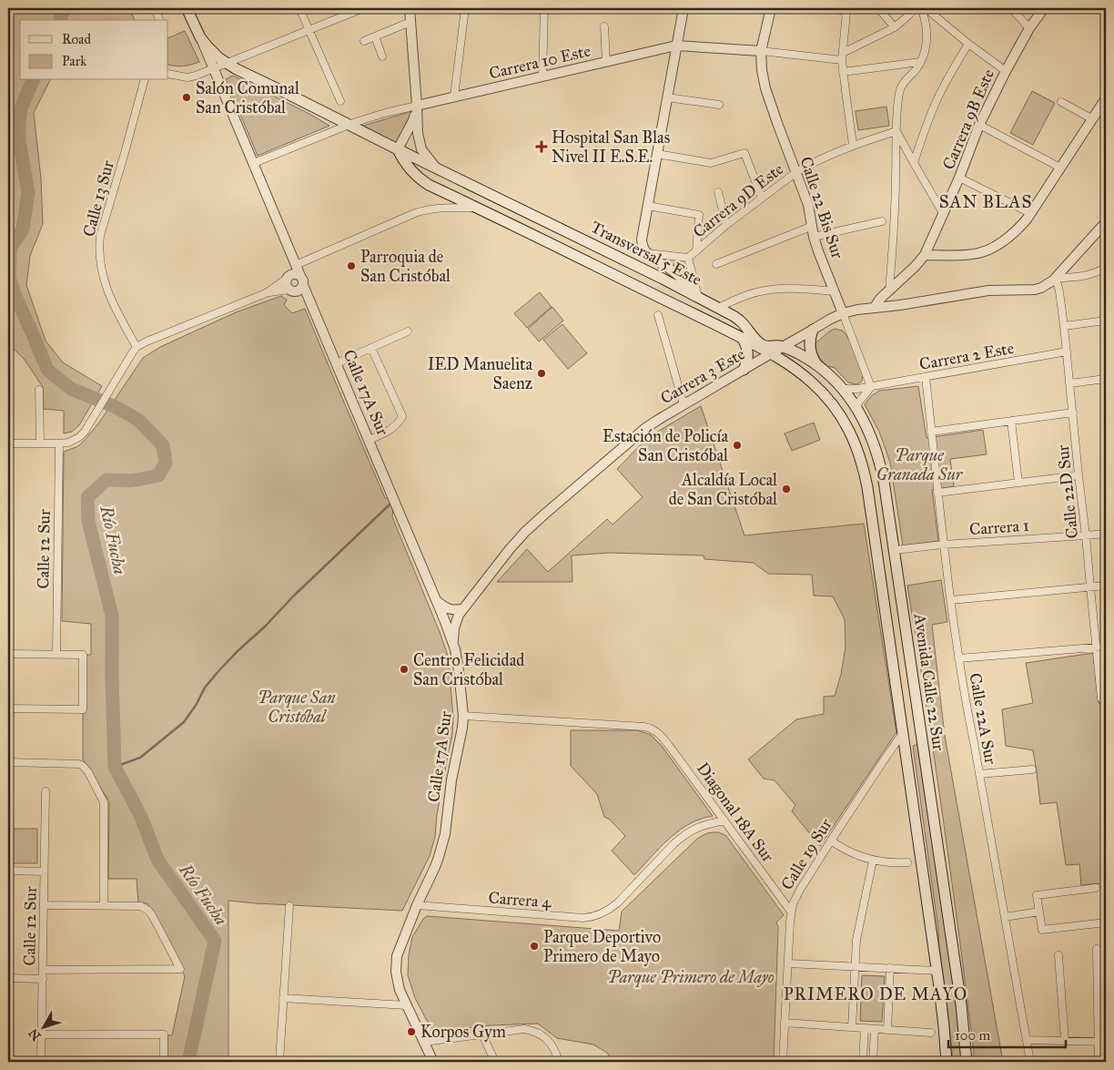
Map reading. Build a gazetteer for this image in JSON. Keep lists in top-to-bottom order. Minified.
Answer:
{"streets":{"main road":["Transversal 5 Este","Calle 17A Sur","Avenida Calle 22 Sur"],"street":["Carrera 10 Este","Carrera 9B Este","Calle 13 Sur","Carrera 9D Este","Calle 22 Bis Sur","Carrera 2 Este","Carrera 3 Este","Calle 22D Sur","Carrera 1","Calle 12 Sur","Calle 22A Sur","Diagonal 18A Sur","Calle 19 Sur","Carrera 4"]},"crossings":[["Carrera 10 Este","Calle 22 Bis Sur"],["Carrera 10 Este","Transversal 5 Este"],["Carrera 10 Este","Calle 17A Sur"],["Carrera 9B Este","Carrera 3 Este"],["Carrera 9D Este","Calle 22 Bis Sur"],["Calle 22 Bis Sur","Carrera 2 Este"],["Calle 22 Bis Sur","Carrera 3 Este"],["Transversal 5 Este","Carrera 3 Este"],["Transversal 5 Este","Calle 17A Sur"],["Transversal 5 Este","Avenida Calle 22 Sur"],["Carrera 2 Este","Calle 22D Sur"],["Carrera 2 Este","Avenida Calle 22 Sur"],["Carrera 2 Este","Calle 22A Sur"],["Carrera 3 Este","Calle 17A Sur"],["Carrera 3 Este","Calle 22D Sur"],["Carrera 3 Este","Avenida Calle 22 Sur"],["Calle 17A Sur","Diagonal 18A Sur"],["Calle 17A Sur","Carrera 4"],["Calle 22D Sur","Carrera 1"],["Carrera 1","Avenida Calle 22 Sur"],["Carrera 1","Calle 22A Sur"],["Avenida Calle 22 Sur","Calle 19 Sur"],["Diagonal 18A Sur","Calle 19 Sur"],["Diagonal 18A Sur","Carrera 4"]],"districts":["SAN BLAS","PRIMERO DE MAYO"],"water":["Río Fucha"],"parks":["Parque Granada Sur","Parque San Cristóbal","Parque Primero de Mayo"],"places":{"other":["Salón Comunal San Cristóbal","Parroquia de San Cristóbal","IED Manuelita Saenz","Estación de Policía San Cristóbal","Alcaldía Local de San Cristóbal","Centro Felicidad San Cristóbal","Parque Deportivo Primero de Mayo","Korpos Gym"],"health":["Hospital San Blas Nivel II E.S.E."]},"legend":["Road","Park"],"scale_bar":"100 m","north":"bottom left"}
